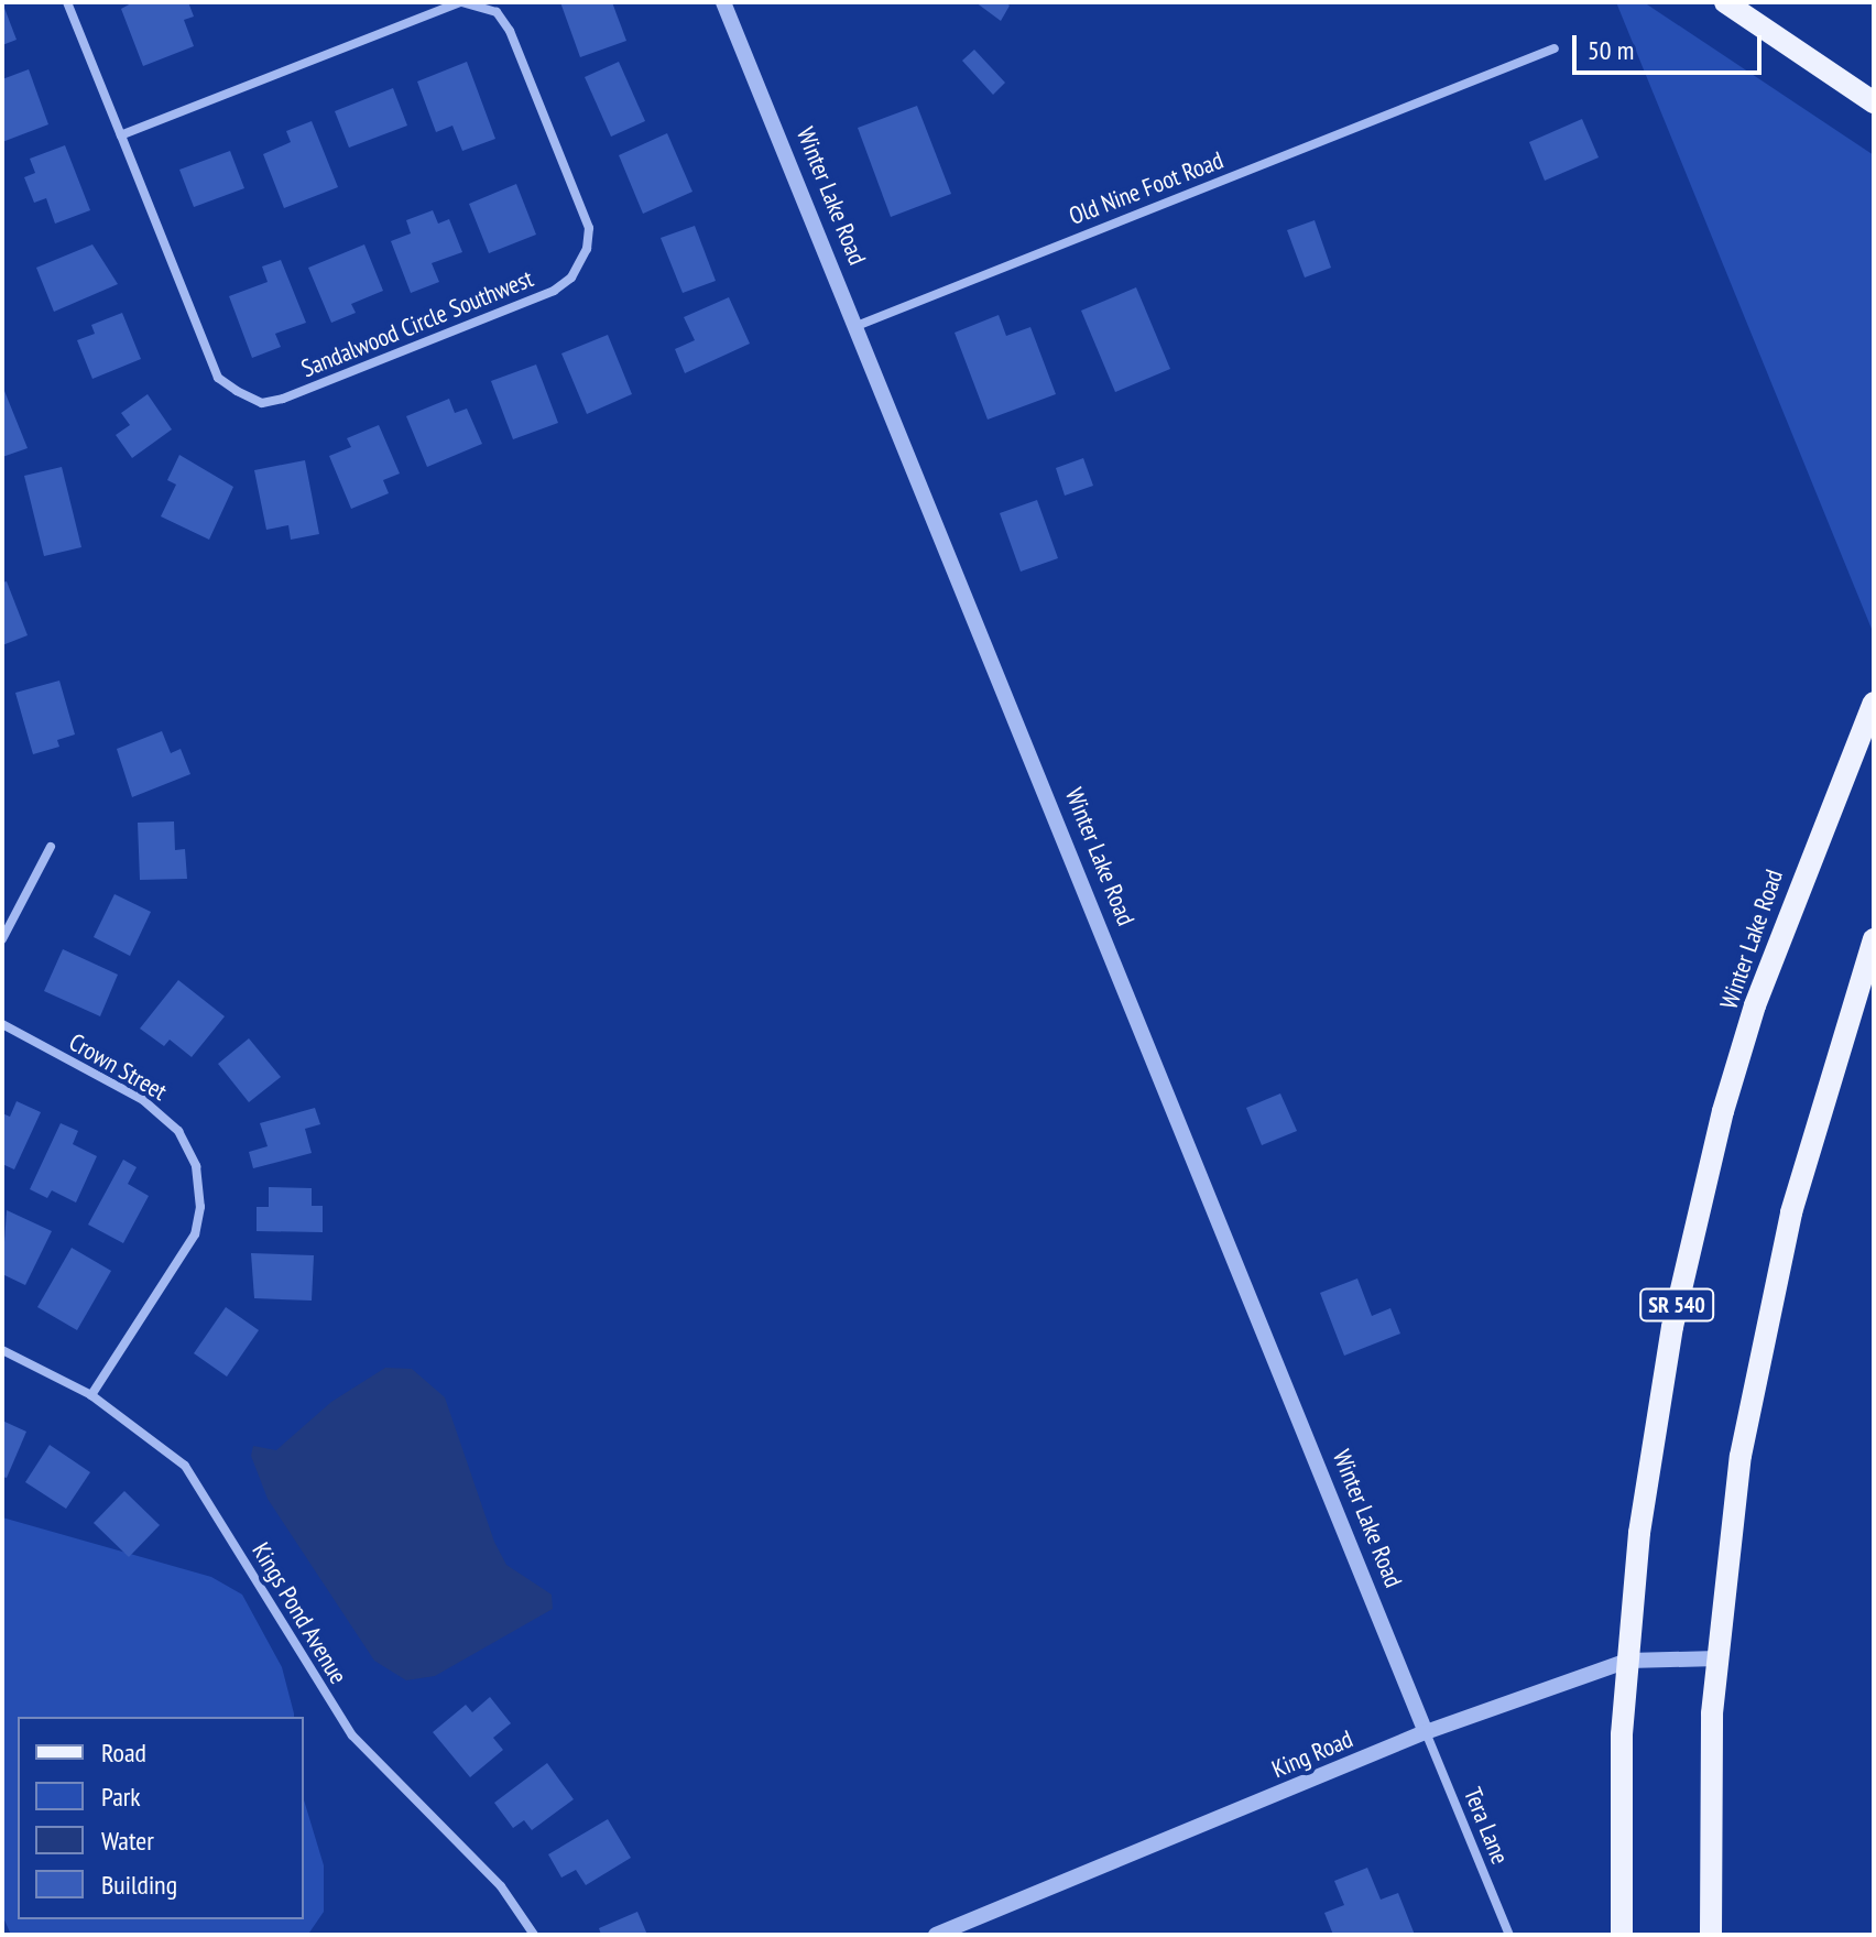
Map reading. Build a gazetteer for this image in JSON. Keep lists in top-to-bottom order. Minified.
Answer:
{"streets":{"main road":["Winter Lake Road","SR 540"],"street":["Old Nine Foot Road","Sandalwood Circle Southwest","Crown Street","Kings Pond Avenue","King Road","Tera Lane"]},"crossings":[["Old Nine Foot Road","Winter Lake Road"],["Winter Lake Road","King Road"],["Winter Lake Road","Tera Lane"],["Crown Street","Kings Pond Avenue"],["King Road","Tera Lane"]],"legend":["Road","Park","Water","Building"],"scale_bar":"50 m"}
